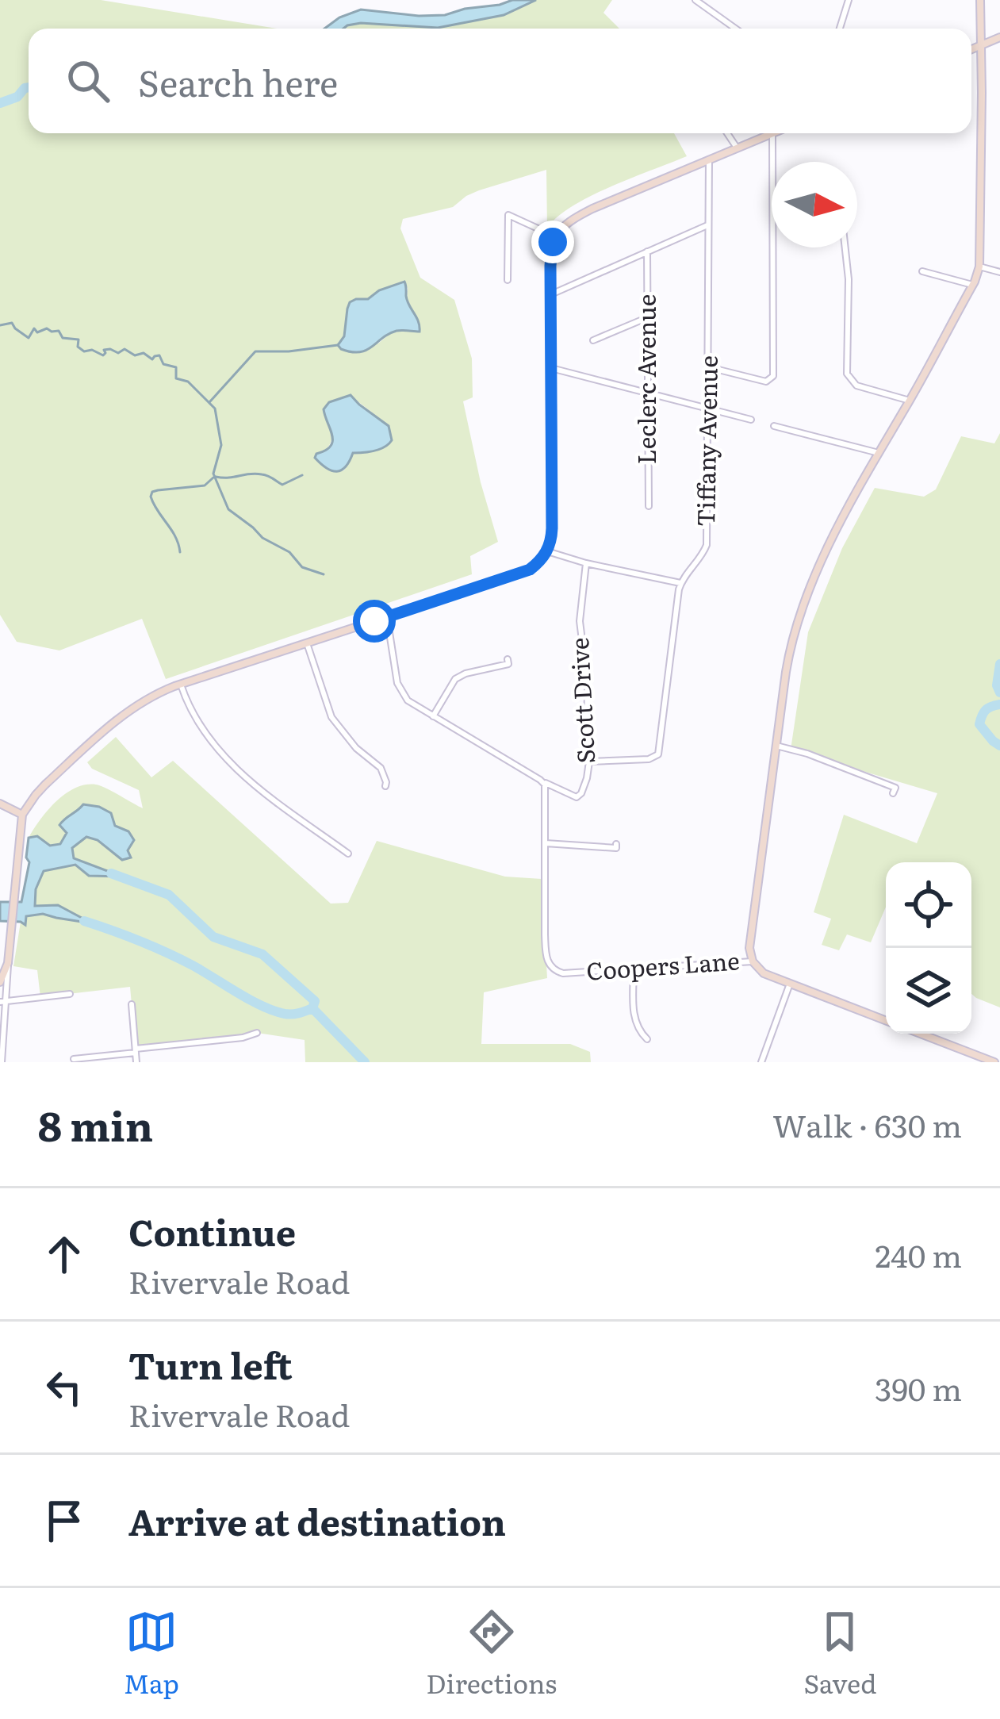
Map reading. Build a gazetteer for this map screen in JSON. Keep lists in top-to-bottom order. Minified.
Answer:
{"streets":{"street":["Leclerc Avenue","Tiffany Avenue","Scott Drive","Coopers Lane"]},"crossings":[["Tiffany Avenue","Scott Drive"],["Scott Drive","Coopers Lane"]],"north":"right","page":{"search":"Search here","heading":["8 min","Walk · 630 m"],"list":[["Continue","Rivervale Road","240 m"],["Turn left","Rivervale Road","390 m"],"Arrive at destination"],"nav":["Map","Directions","Saved"]}}
